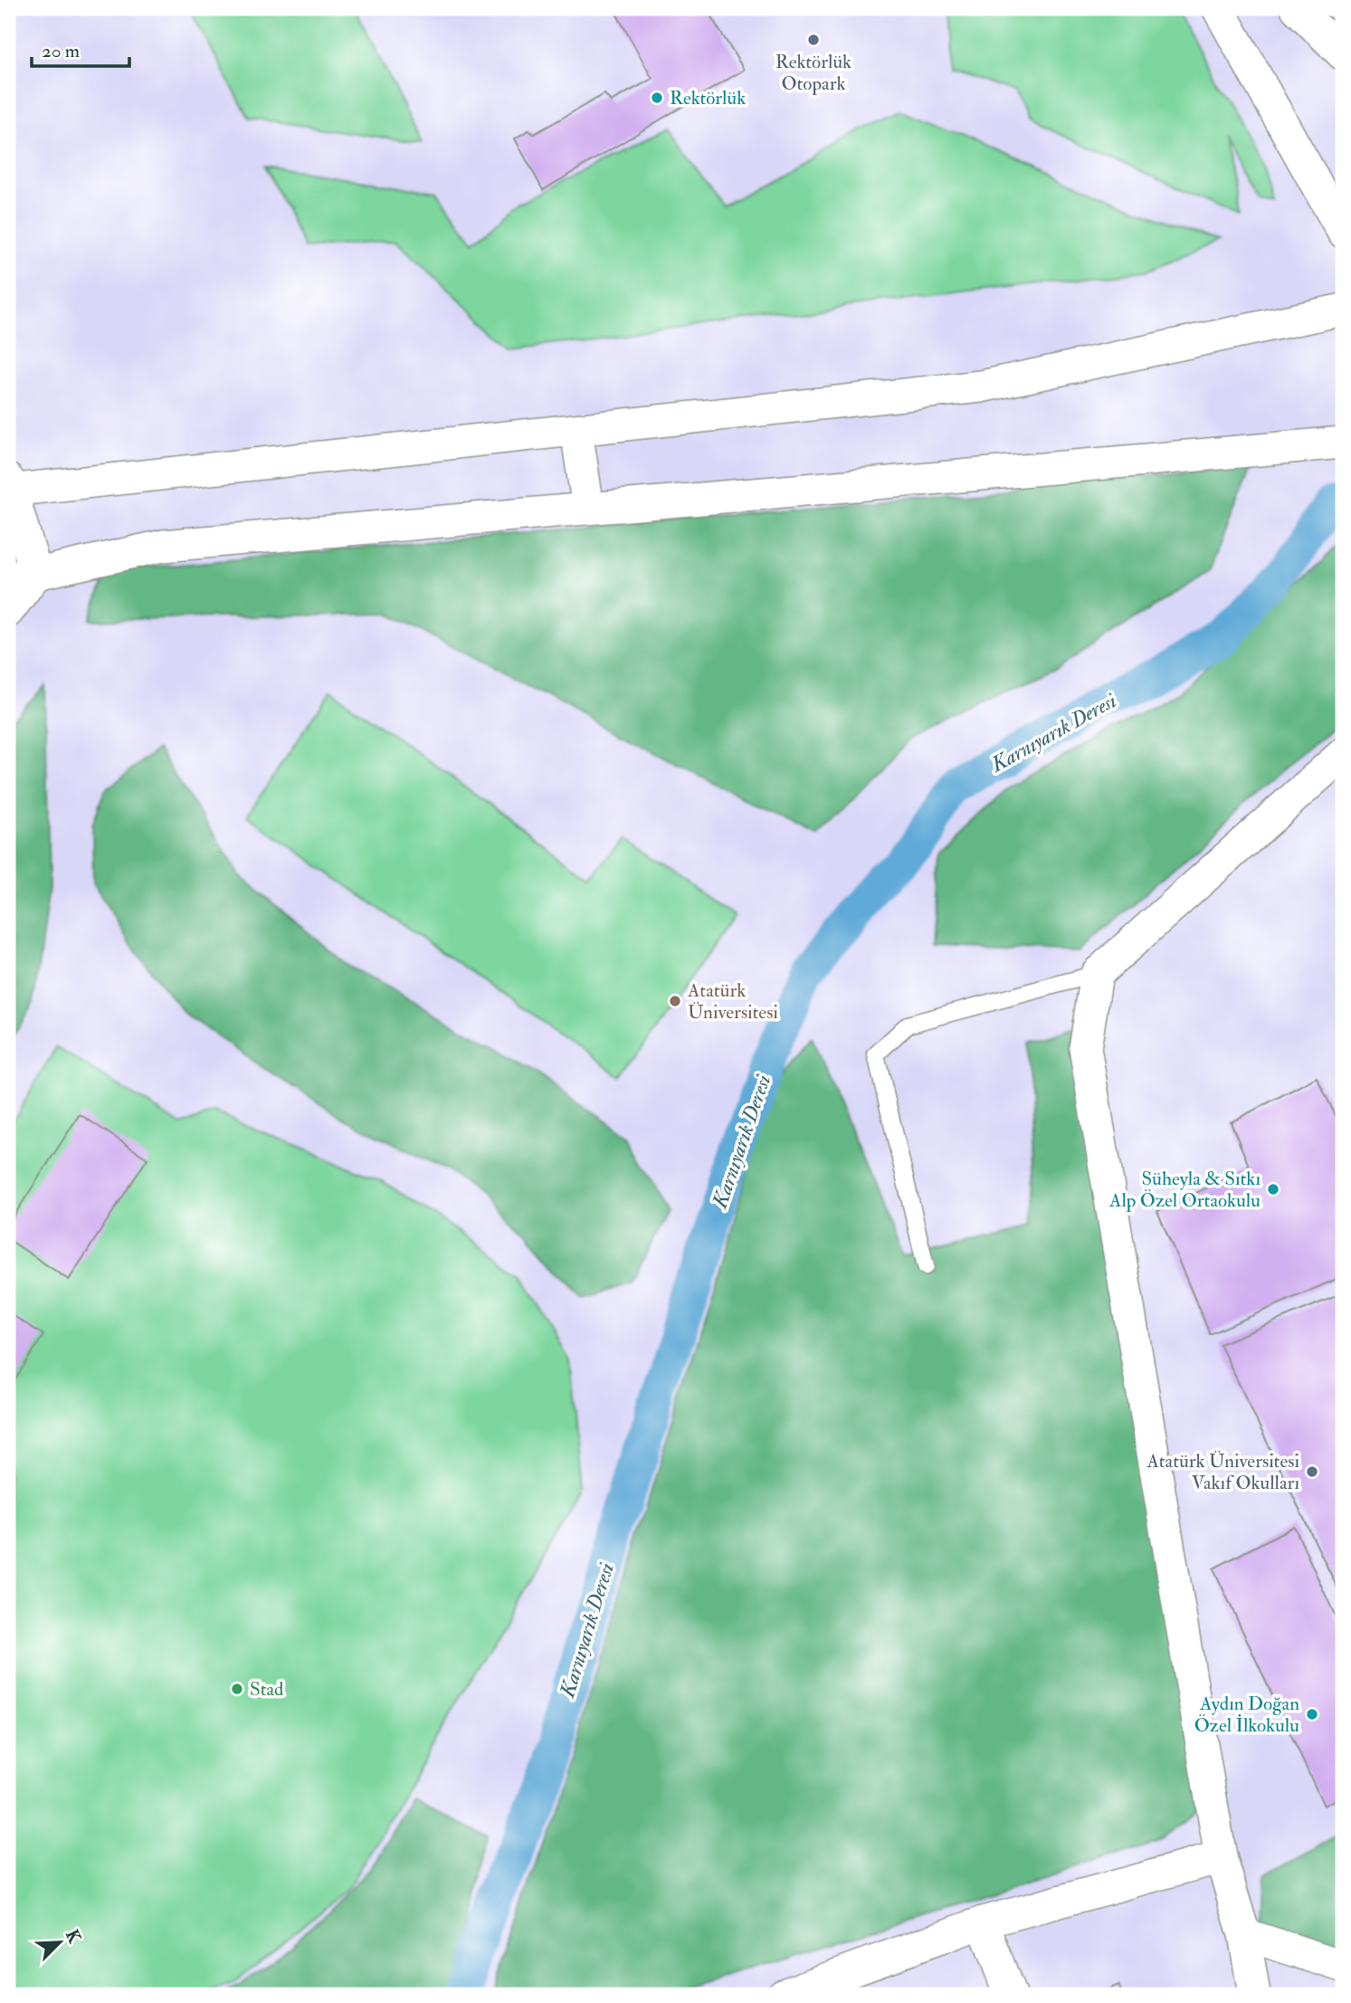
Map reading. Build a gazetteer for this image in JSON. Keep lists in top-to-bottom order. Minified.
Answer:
{"water":["Karnıyarık Deresi"],"places":["Rektörlük Otopark","Rektörlük","Atatürk Üniversitesi","Süheyla & Sıtkı Alp Özel Ortaokulu","Atatürk Üniversitesi Vakıf Okulları","Stad","Aydın Doğan Özel İlkokulu"],"scale_bar":"20 m","north":"top right"}
